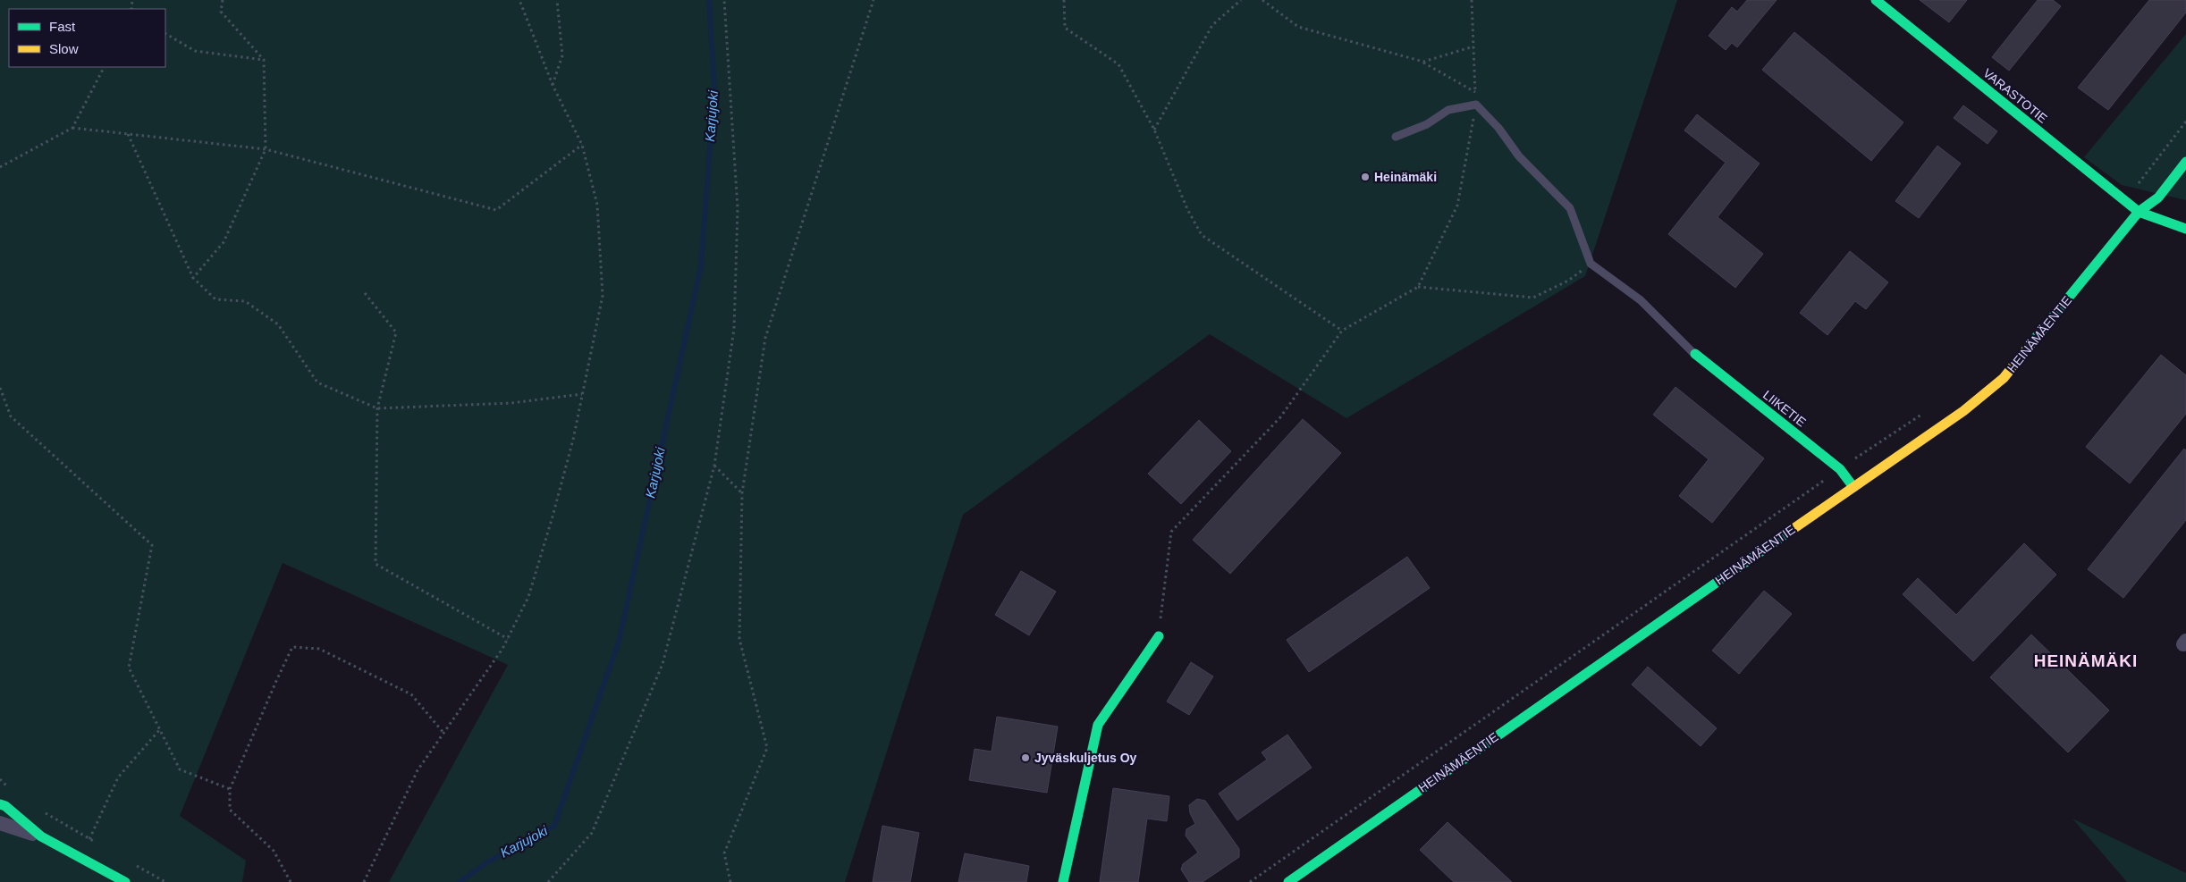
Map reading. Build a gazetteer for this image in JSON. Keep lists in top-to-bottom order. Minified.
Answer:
{"streets":{"street":["VARASTOTIE","HEINÄMÄENTIE","LIIKETIE"]},"crossings":[["VARASTOTIE","HEINÄMÄENTIE"],["HEINÄMÄENTIE","LIIKETIE"]],"districts":["HEINÄMÄKI"],"water":["Karjujoki"],"places":["Heinämäki","Jyväskuljetus Oy"],"legend":["Fast","Slow"]}
